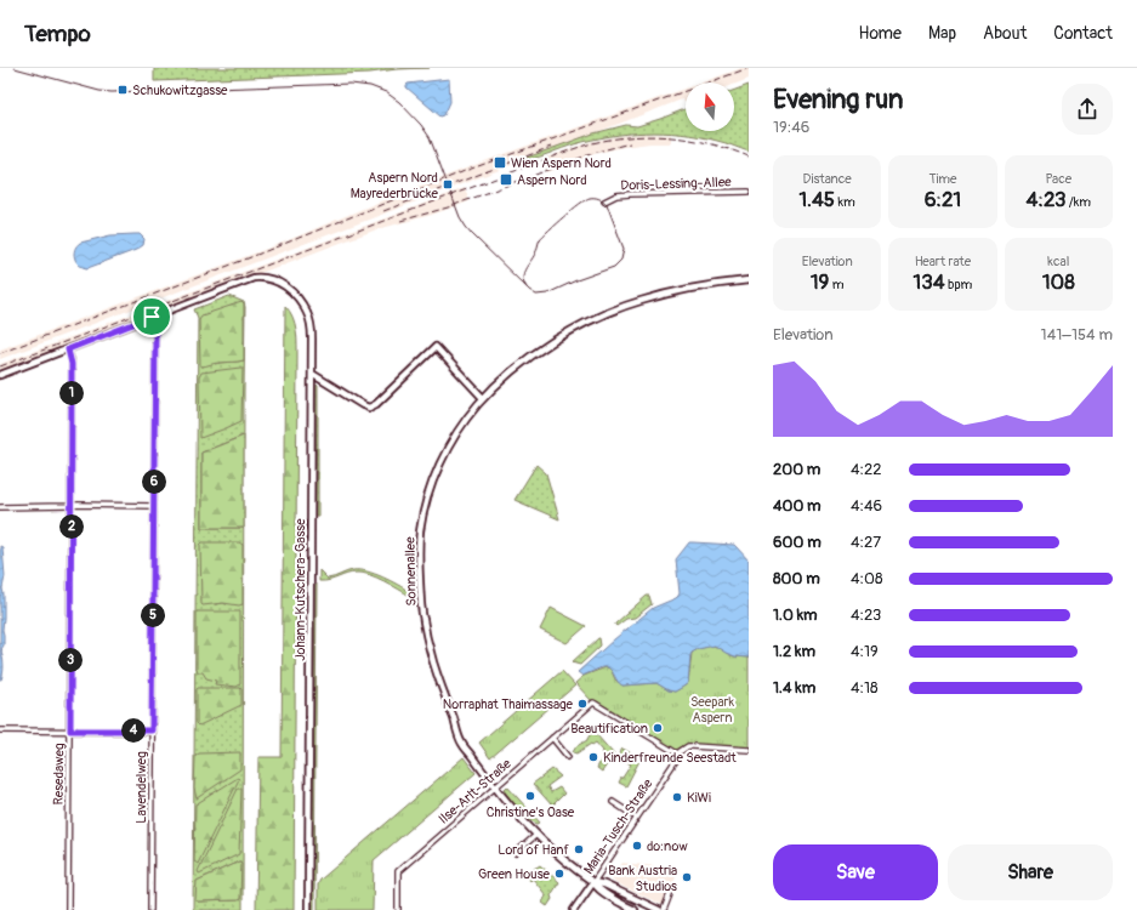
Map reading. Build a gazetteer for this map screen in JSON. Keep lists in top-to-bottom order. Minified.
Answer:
{"streets":{"street":["Doris-Lessing-Allee","Sonnenallee","Johann-Kutschera-Gasse","Resedaweg","Lavendelweg","Ilse-Arlt-Straße","Maria-Tusch-Straße"]},"crossings":[["Sonnenallee","Ilse-Arlt-Straße"],["Sonnenallee","Maria-Tusch-Straße"],["Johann-Kutschera-Gasse","Lavendelweg"],["Ilse-Arlt-Straße","Maria-Tusch-Straße"]],"parks":["Seepark Aspern"],"places":{"transit":["Schukowitzgasse","Wien Aspern Nord","Aspern Nord","Aspern Nord Mayrederbrücke"],"other":["Norraphat Thaimassage","Beautification","Kinderfreunde Seestadt","Christine's Oase","KiWi","do:now","Lord of Hanf","Green House","Bank Austria Studios"]},"north":"top","page":{"header":"Tempo","nav":["Home","Map","About","Contact"],"heading":["Evening run","19:46"],"stats":[["Distance","1.45 km"],["Time","6:21"],["Pace","4:23 /km"],["Elevation","19 m"],["Heart rate","134 bpm"],["kcal","108"]],"chart":["Elevation","141–154 m"],"pins":["1","6","2","5","3","4"],"list":[{"name":"200 m","note":"4:22"},{"name":"400 m","note":"4:46"},{"name":"600 m","note":"4:27"},{"name":"800 m","note":"4:08"},{"name":"1.0 km","note":"4:23"},{"name":"1.2 km","note":"4:19"},{"name":"1.4 km","note":"4:18"}],"buttons":["Save","Share"]}}
